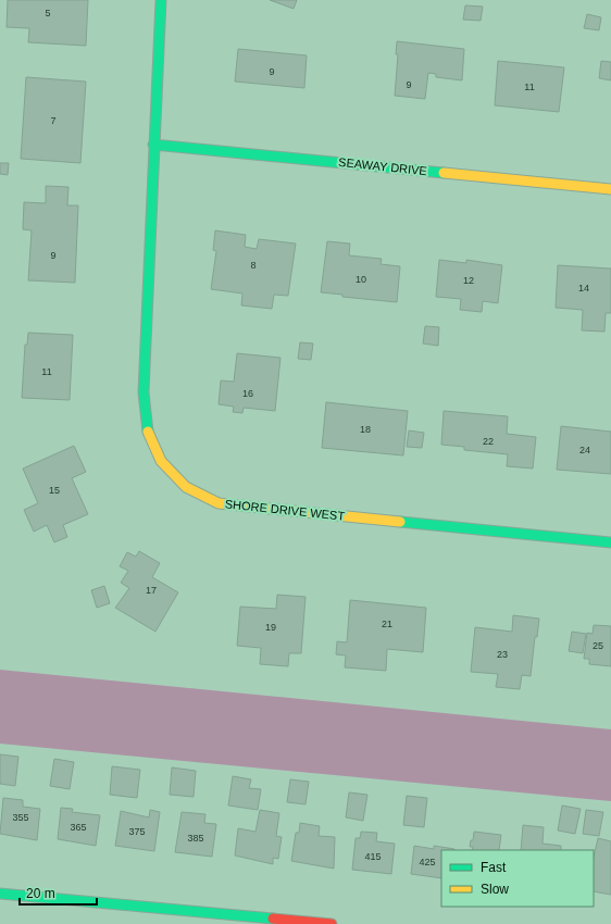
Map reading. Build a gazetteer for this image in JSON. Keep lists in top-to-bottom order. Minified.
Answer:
{"streets":{"street":["SEAWAY DRIVE","SHORE DRIVE WEST"]},"crossings":[["SEAWAY DRIVE","SHORE DRIVE WEST"]],"house_numbers":["5","9","9","11","7","9","8","10","12","14","11","16","18","22","24","15","17","21","19","25","23","355","365","375","385","415","425"],"legend":["Fast","Slow"],"scale_bar":"20 m"}
